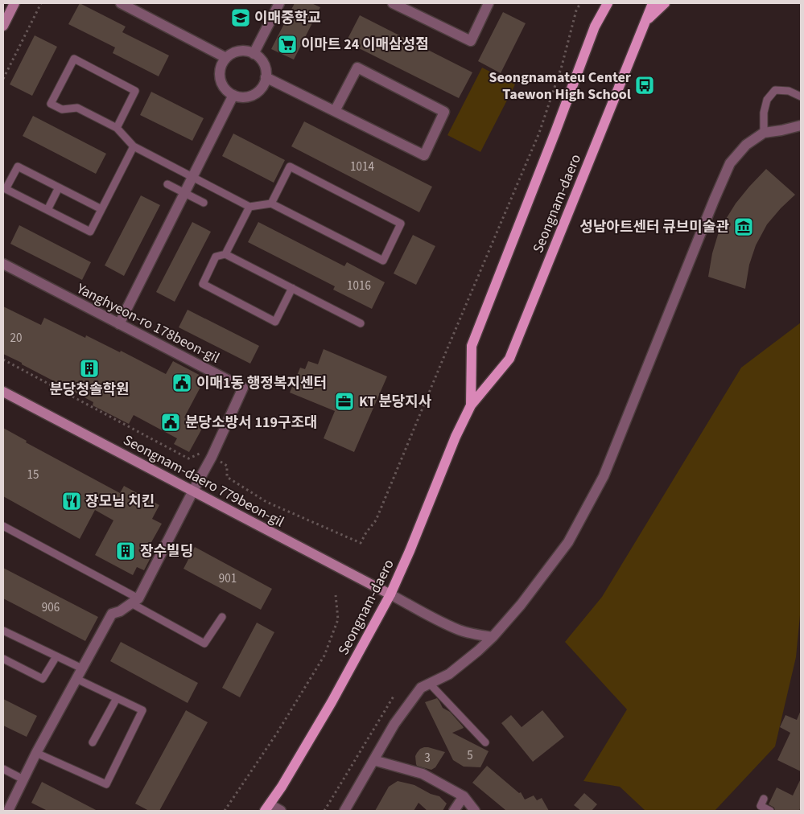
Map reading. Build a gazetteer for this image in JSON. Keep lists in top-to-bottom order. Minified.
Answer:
{"streets":{"main road":["Seongnam-daero"],"street":["Yanghyeon-ro 178beon-gil","Seongnam-daero 779beon-gil"]},"crossings":[["Seongnam-daero","Seongnam-daero 779beon-gil"],["Yanghyeon-ro 178beon-gil","Seongnam-daero 779beon-gil"]],"places":{"school or university":["이매중학교"],"supermarket":["이마트 24 이매삼성점"],"bus stop":["Seongnamateu Center Taewon High School"],"museum":["성남아트센터 큐브미술관"],"building":["분당청솔학원","장수빌딩"],"public building":["이매1동 행정복지센터","분당소방서 119구조대"],"office":["KT 분당지사"],"restaurant":["장모님 치킨"]},"house_numbers":["1014","1016","20","15","901","906","5","3"]}
